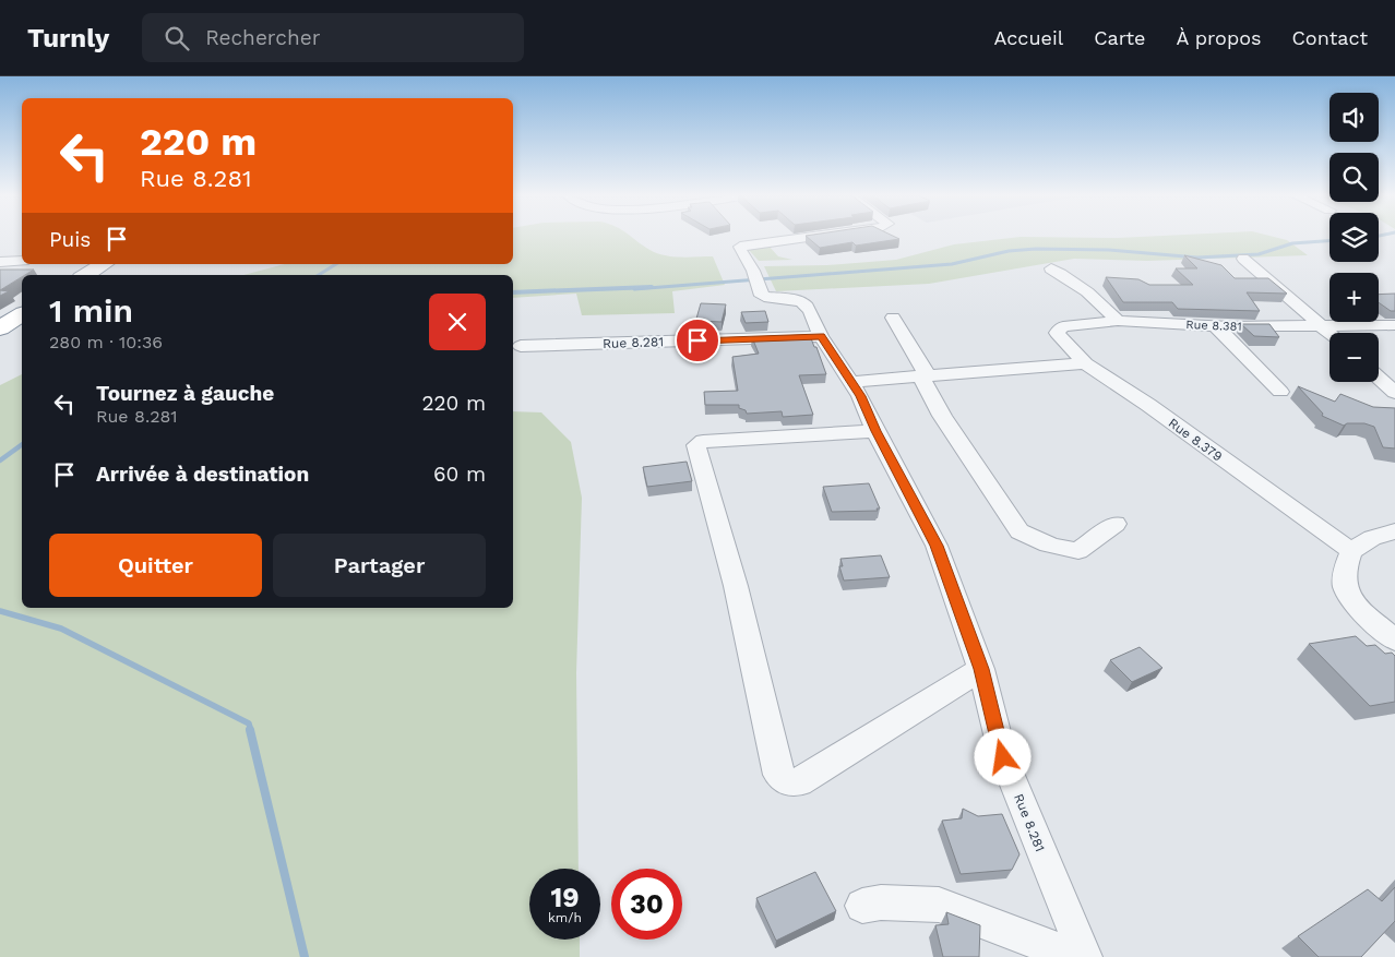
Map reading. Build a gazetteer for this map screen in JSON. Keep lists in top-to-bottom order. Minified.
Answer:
{"streets":{"street":["Rue 8.381","Rue 8.281","Rue 8.379"]},"crossings":[["Rue 8.381","Rue 8.379"]],"page":{"header":"Turnly","search":"Rechercher","nav":["Accueil","Carte","À propos","Contact"],"map_buttons":["+","−"],"turn":["220 m","Rue 8.281"],"then":"Puis","heading":["1 min","280 m · 10:36"],"list":[{"name":"Tournez à gauche","note":"Rue 8.281","value":"220 m"},{"name":"Arrivée à destination","value":"60 m"}],"buttons":["Quitter","Partager"],"speed":"19 km/h","limit":"30"}}
